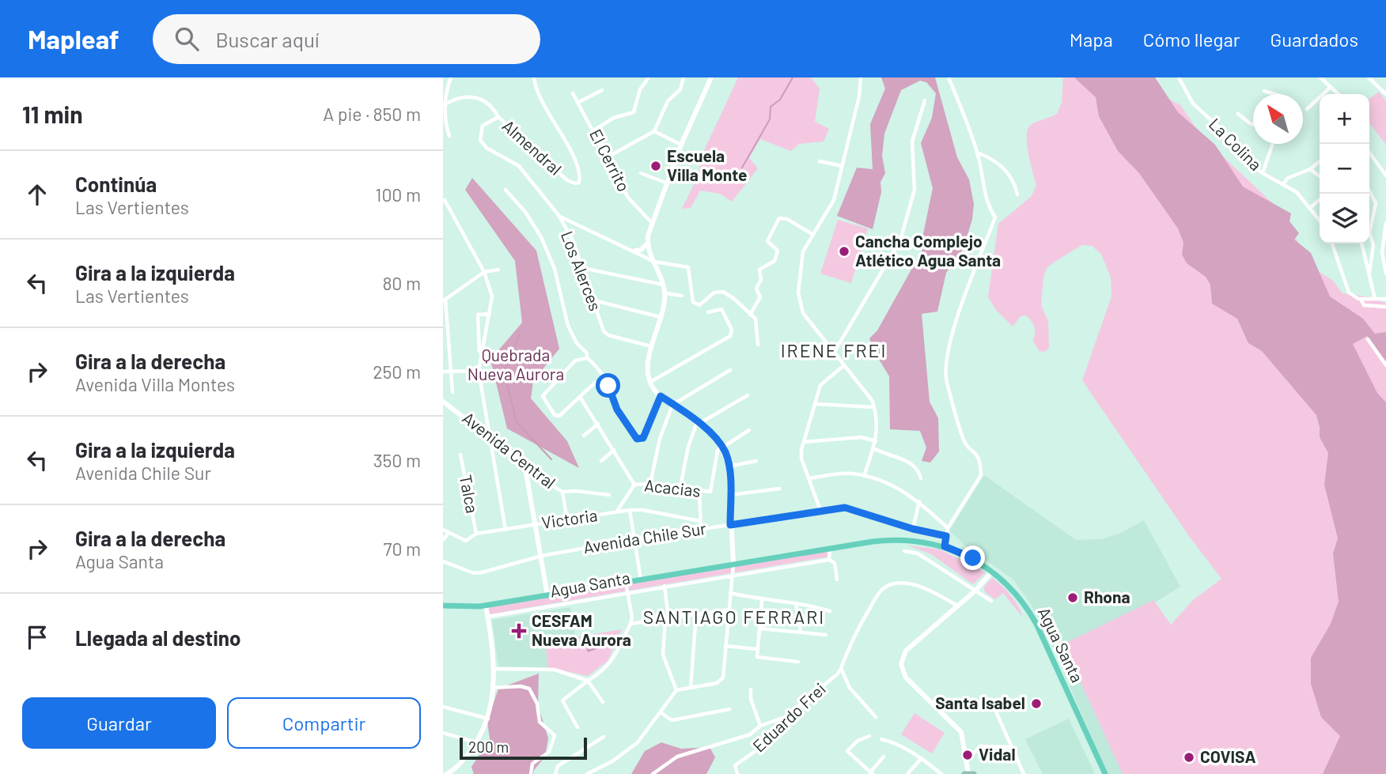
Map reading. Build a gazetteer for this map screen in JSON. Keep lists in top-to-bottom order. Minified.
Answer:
{"streets":{"main road":["Agua Santa"],"street":["La Colina","Almendral","El Cerrito","Los Alerces","Avenida Central","Acacias","Talca","Victoria","Avenida Chile Sur","Eduardo Frei"]},"crossings":[["Almendral","Los Alerces"],["Talca","Victoria"]],"districts":["IRENE FREI","SANTIAGO FERRARI"],"parks":["Quebrada Nueva Aurora"],"places":{"other":["Escuela Villa Monte","Cancha Complejo Atlético Agua Santa","Rhona","Santa Isabel","Vidal","COVISA"],"health":["CESFAM Nueva Aurora"]},"scale_bar":"200 m","north":"top left","page":{"header":"Mapleaf","search":"Buscar aquí","nav":["Mapa","Cómo llegar","Guardados"],"heading":["11 min","A pie · 850 m"],"map_buttons":["+","−"],"list":[["Continúa","Las Vertientes","100 m"],["Gira a la izquierda","Las Vertientes","80 m"],["Gira a la derecha","Avenida Villa Montes","250 m"],["Gira a la izquierda","Avenida Chile Sur","350 m"],["Gira a la derecha","Agua Santa","70 m"],"Llegada al destino"],"buttons":["Guardar","Compartir"],"scale":"200 m"}}
